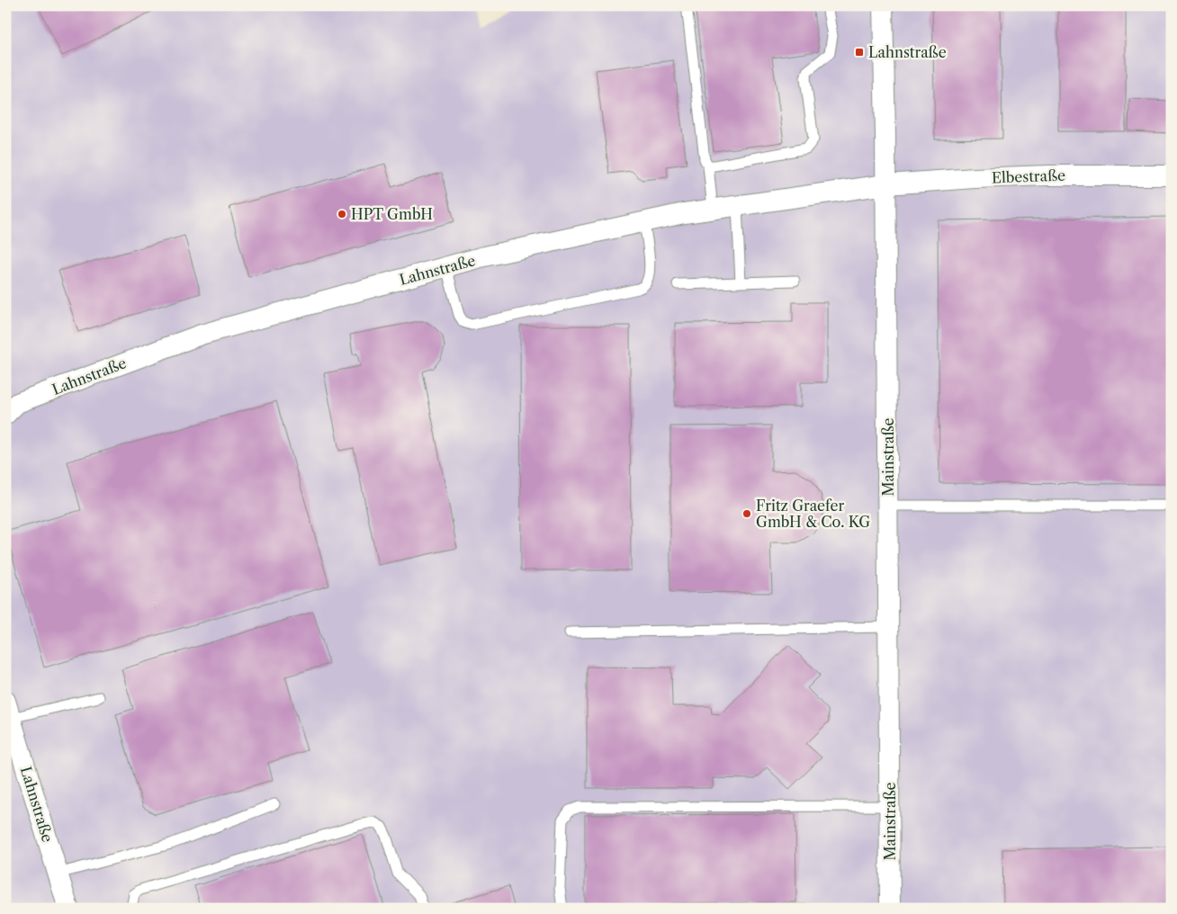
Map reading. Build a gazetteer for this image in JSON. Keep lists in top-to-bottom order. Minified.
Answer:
{"streets":{"street":["Elbestraße","Lahnstraße","Mainstraße"]},"crossings":[["Elbestraße","Lahnstraße"],["Elbestraße","Mainstraße"],["Lahnstraße","Mainstraße"]],"places":{"transit":["Lahnstraße"],"other":["HPT GmbH","Fritz Graefer GmbH & Co. KG"]}}
